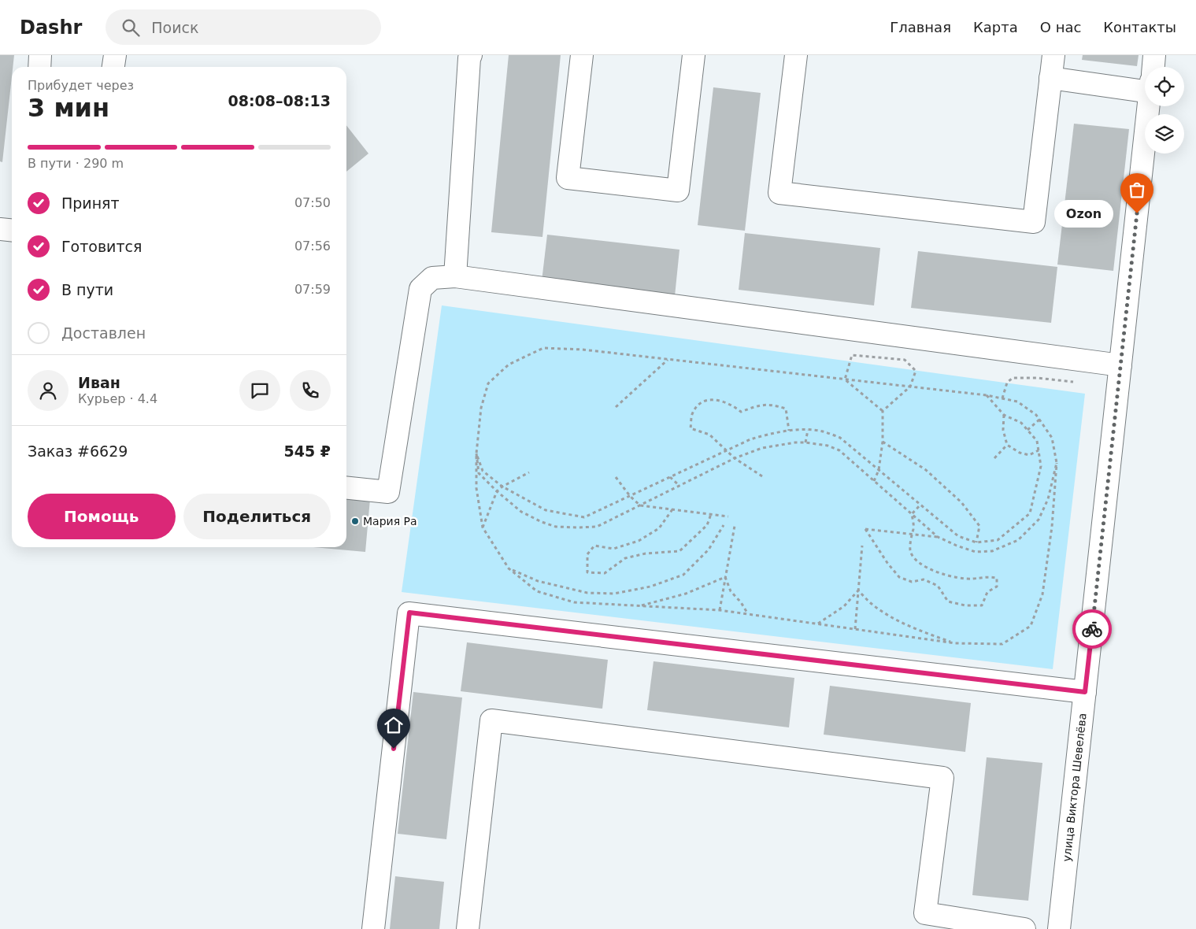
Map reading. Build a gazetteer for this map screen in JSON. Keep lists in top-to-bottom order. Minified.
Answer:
{"streets":{"street":["улица Виктора Шевелёва"]},"places":["Ozon","Мария Ра"],"page":{"header":"Dashr","search":"Поиск","nav":["Главная","Карта","О нас","Контакты"],"heading":["3 мин","Прибудет через","08:08–08:13"],"panel":["Иван","Курьер · 4.4","Заказ #6629","545 ₽"],"bar":"В пути · 290 m","list":[["Принят","07:50"],["Готовится","07:56"],["В пути","07:59"],"Доставлен"],"bubble":"Ozon","buttons":["Помощь","Поделиться"]}}
